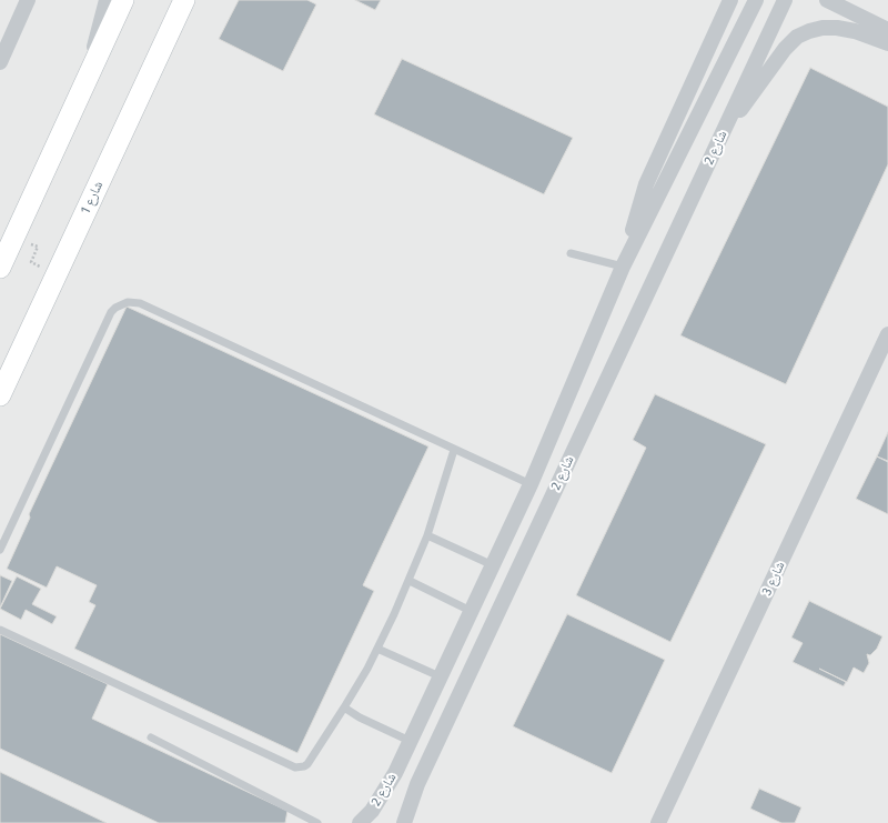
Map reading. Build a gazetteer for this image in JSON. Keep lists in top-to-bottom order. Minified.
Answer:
{"streets":{"street":["شارع 2","شارع 1","شارع 3"]}}
